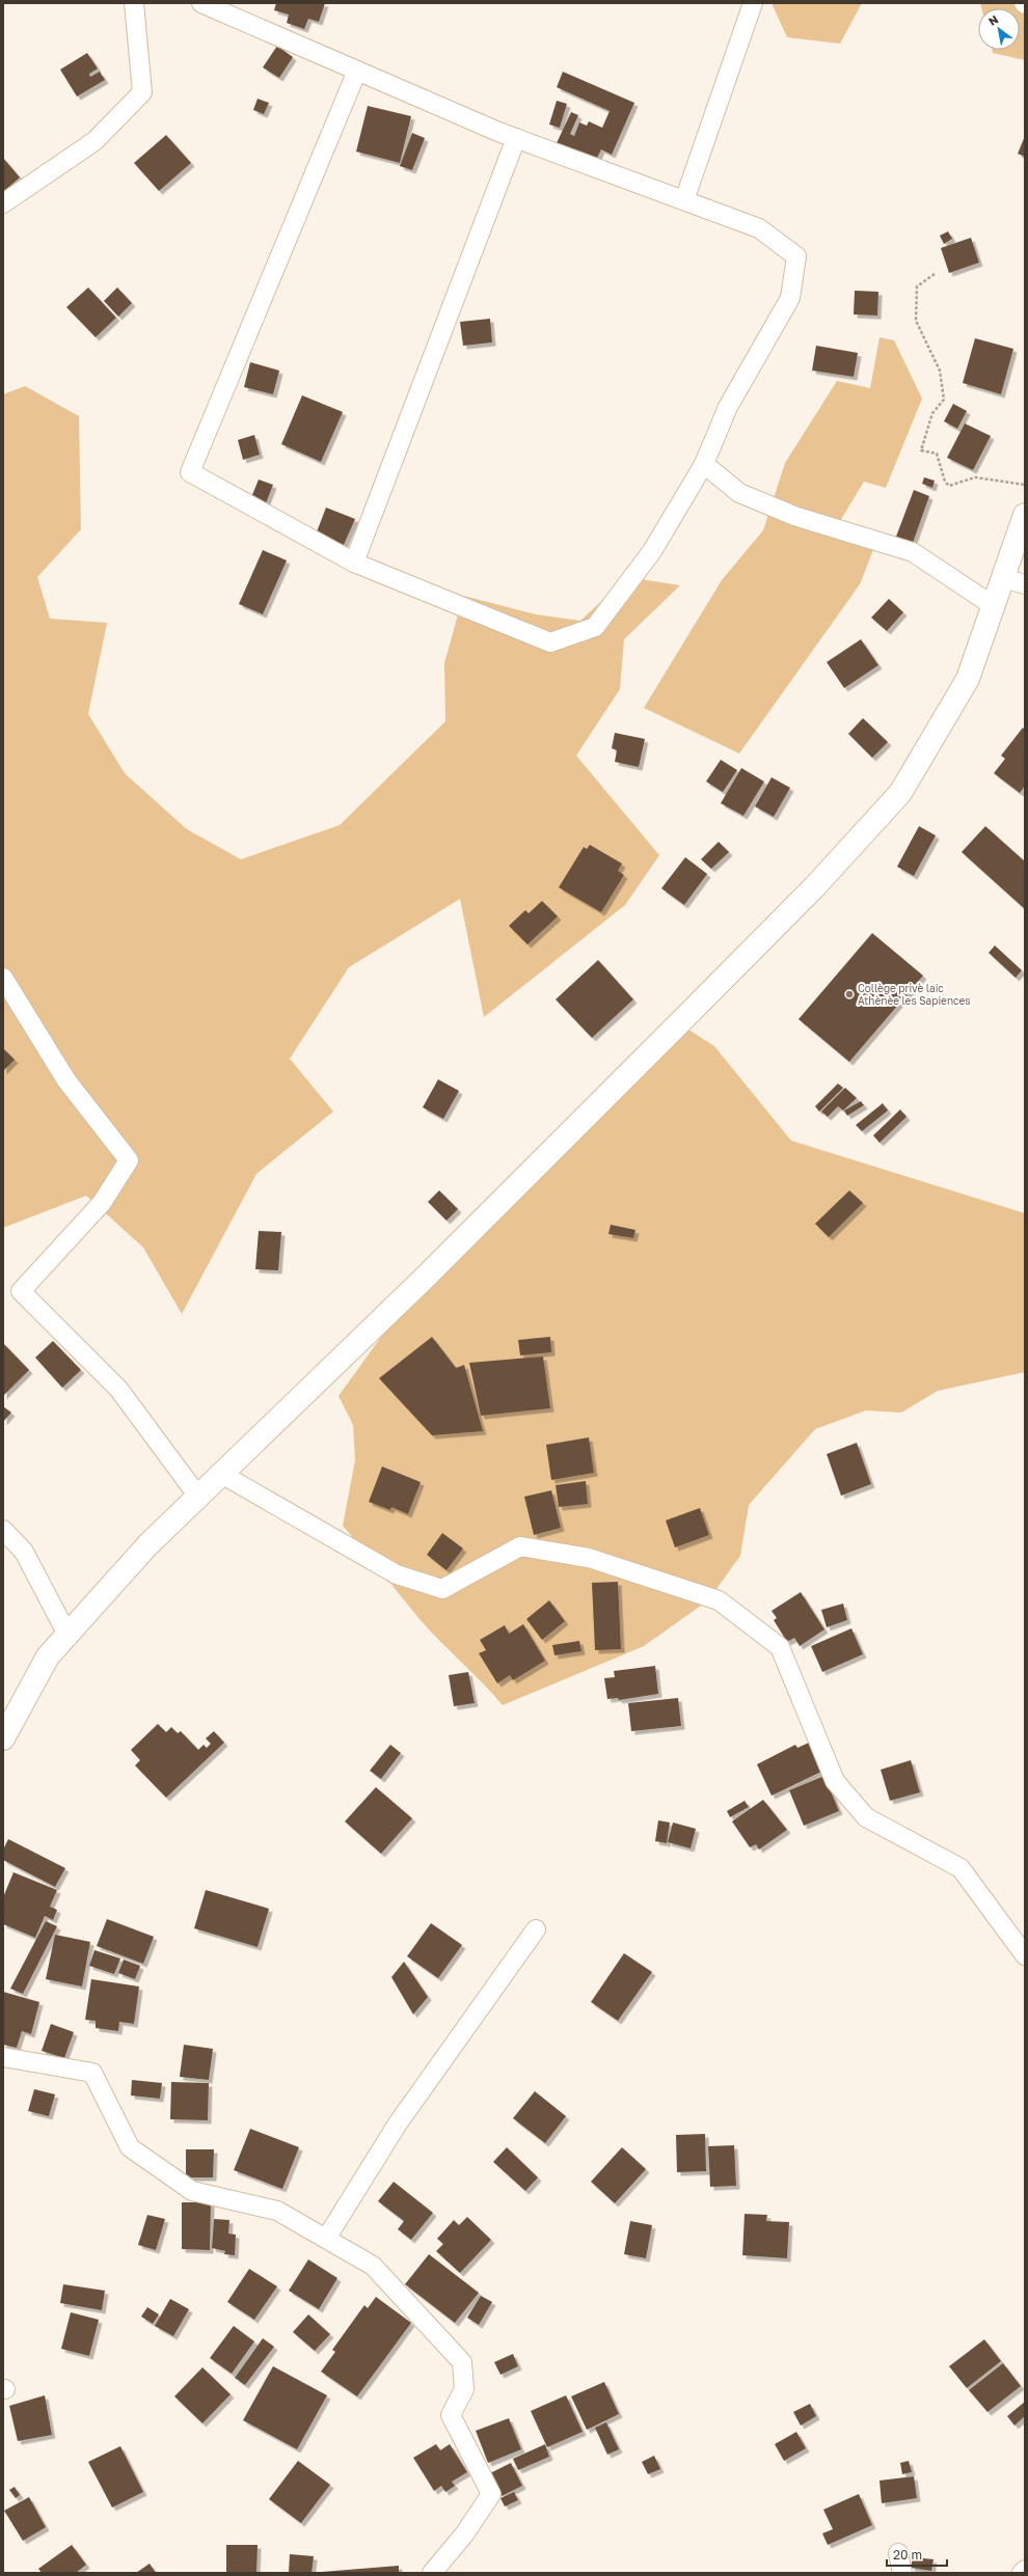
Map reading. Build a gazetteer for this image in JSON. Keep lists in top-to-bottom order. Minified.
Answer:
{"places":["Collège privè laic Athènèe les Sapiences"],"scale_bar":"20 m","north":"top left"}
